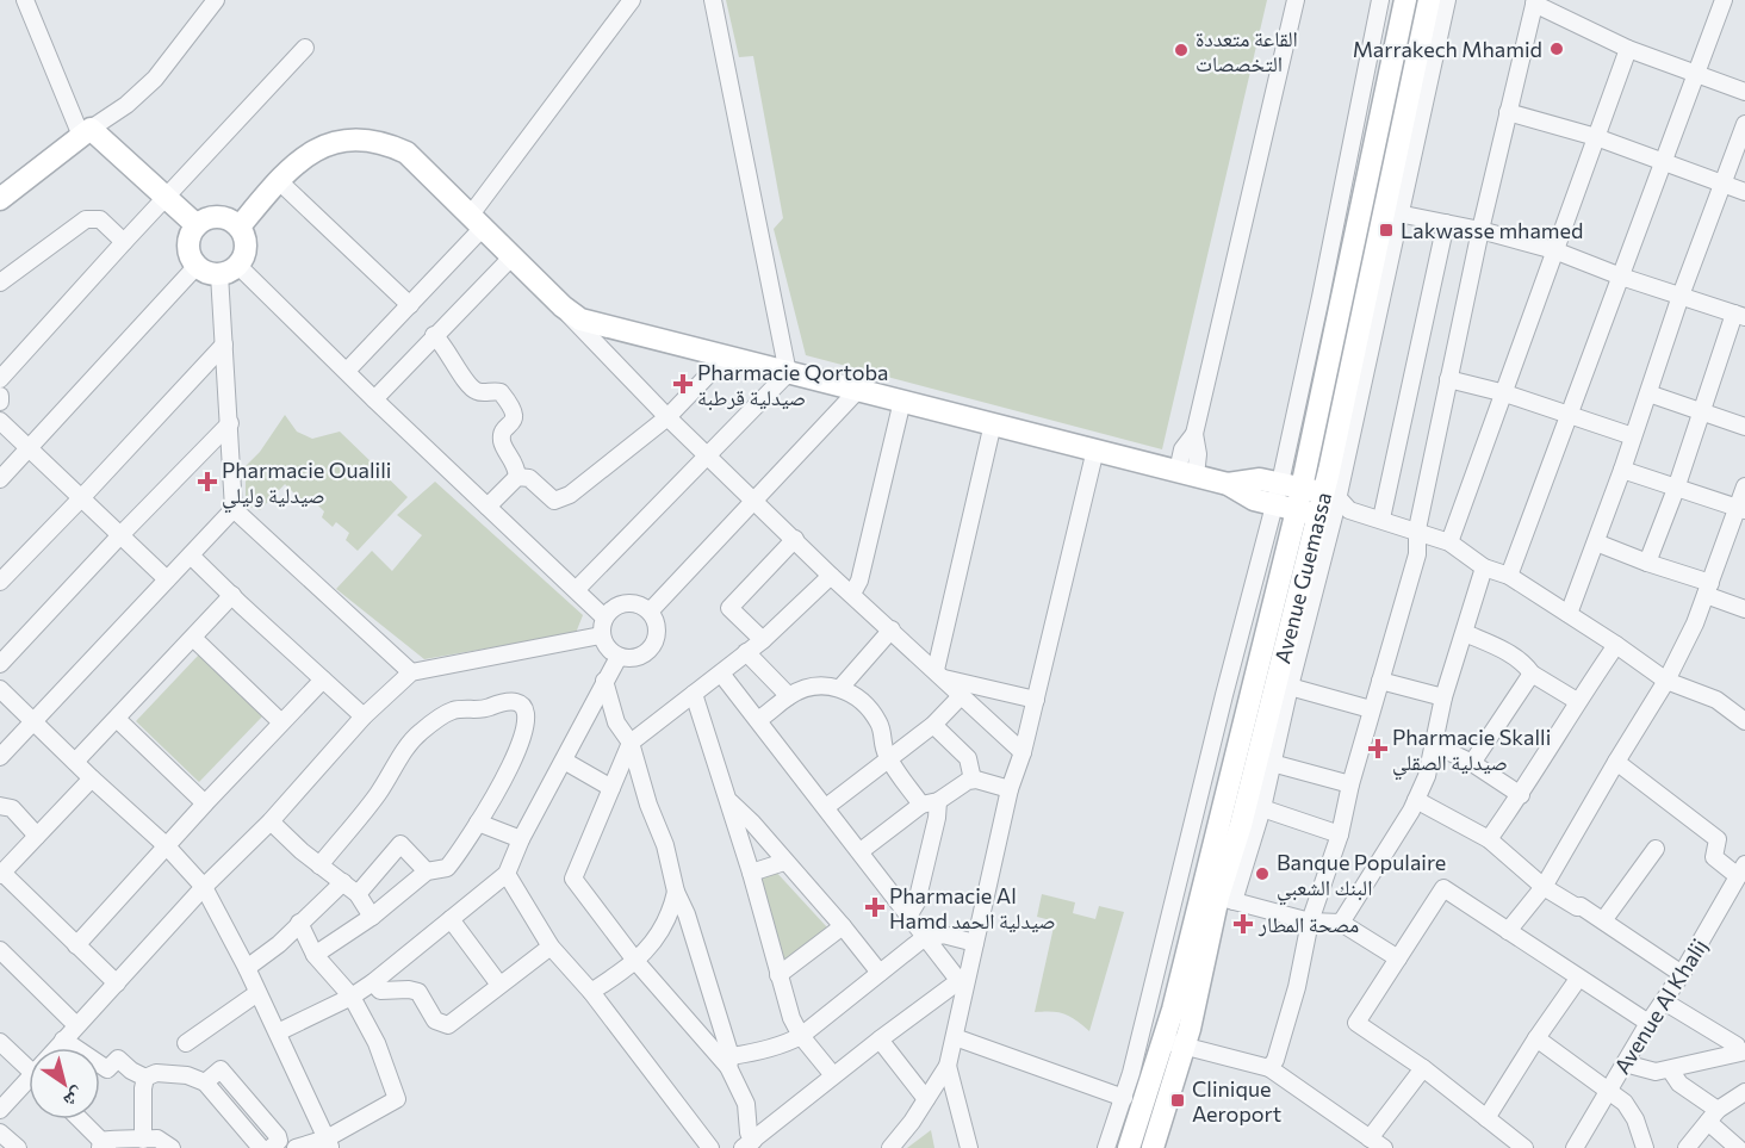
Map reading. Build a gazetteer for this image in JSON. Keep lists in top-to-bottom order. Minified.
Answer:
{"streets":{"main road":["Avenue Guemassa"],"street":["Avenue Al Khalij"]},"places":{"other":["Marrakech Mhamid","القاعة متعددة التخصصات","Banque Populaire البنك الشعبي"],"transit":["Lakwasse mhamed","Clinique Aeroport"],"health":["Pharmacie Qortoba صيدلية قرطبة","Pharmacie Oualili صيدلية وليلي","Pharmacie Skalli صيدلية الصقلي","Pharmacie Al Hamd صيدلية الحمد","مصحة المطار"]},"north":"bottom right"}
